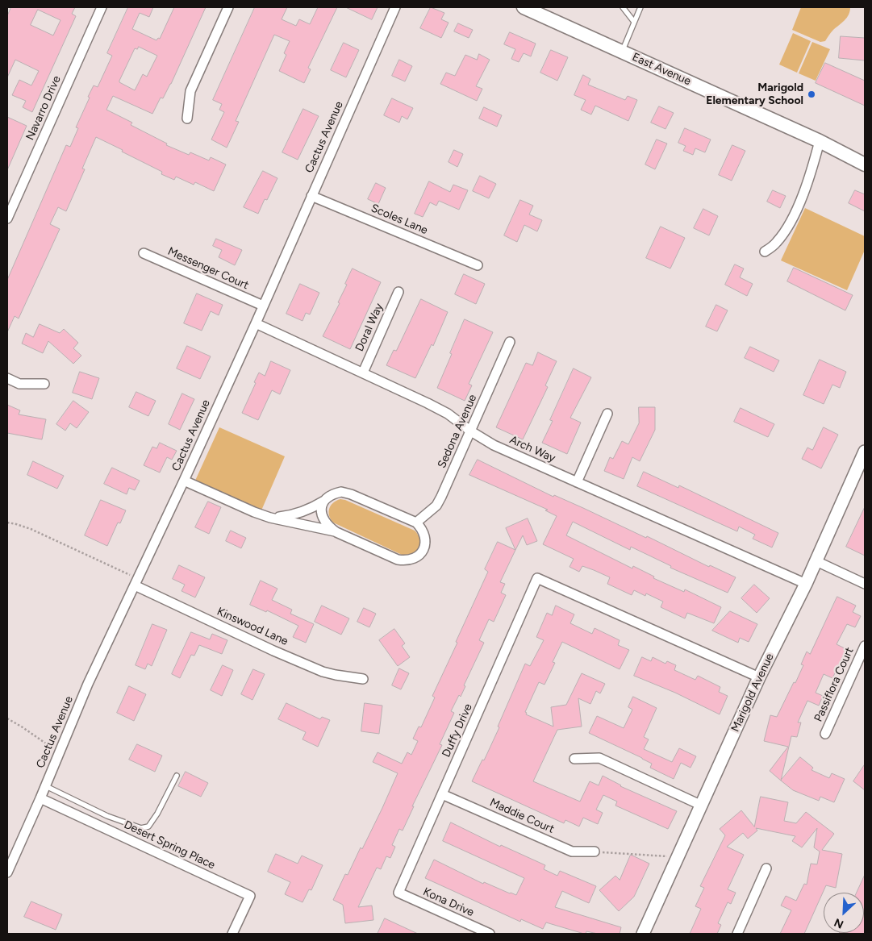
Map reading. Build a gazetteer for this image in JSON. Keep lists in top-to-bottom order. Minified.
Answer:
{"streets":{"main road":["East Avenue"],"street":["Navarro Drive","Cactus Avenue","Scoles Lane","Messenger Court","Doral Way","Sedona Avenue","Arch Way","Kinswood Lane","Passiflora Court","Marigold Avenue","Duffy Drive","Maddie Court","Desert Spring Place","Kona Drive"]},"crossings":[["Cactus Avenue","Scoles Lane"],["Cactus Avenue","Messenger Court"],["Cactus Avenue","Arch Way"],["Cactus Avenue","Kinswood Lane"],["Cactus Avenue","Desert Spring Place"],["Doral Way","Arch Way"],["Sedona Avenue","Arch Way"],["Arch Way","Marigold Avenue"],["Marigold Avenue","Duffy Drive"],["Duffy Drive","Maddie Court"],["Duffy Drive","Kona Drive"]],"places":["Marigold Elementary School"],"north":"bottom left"}
